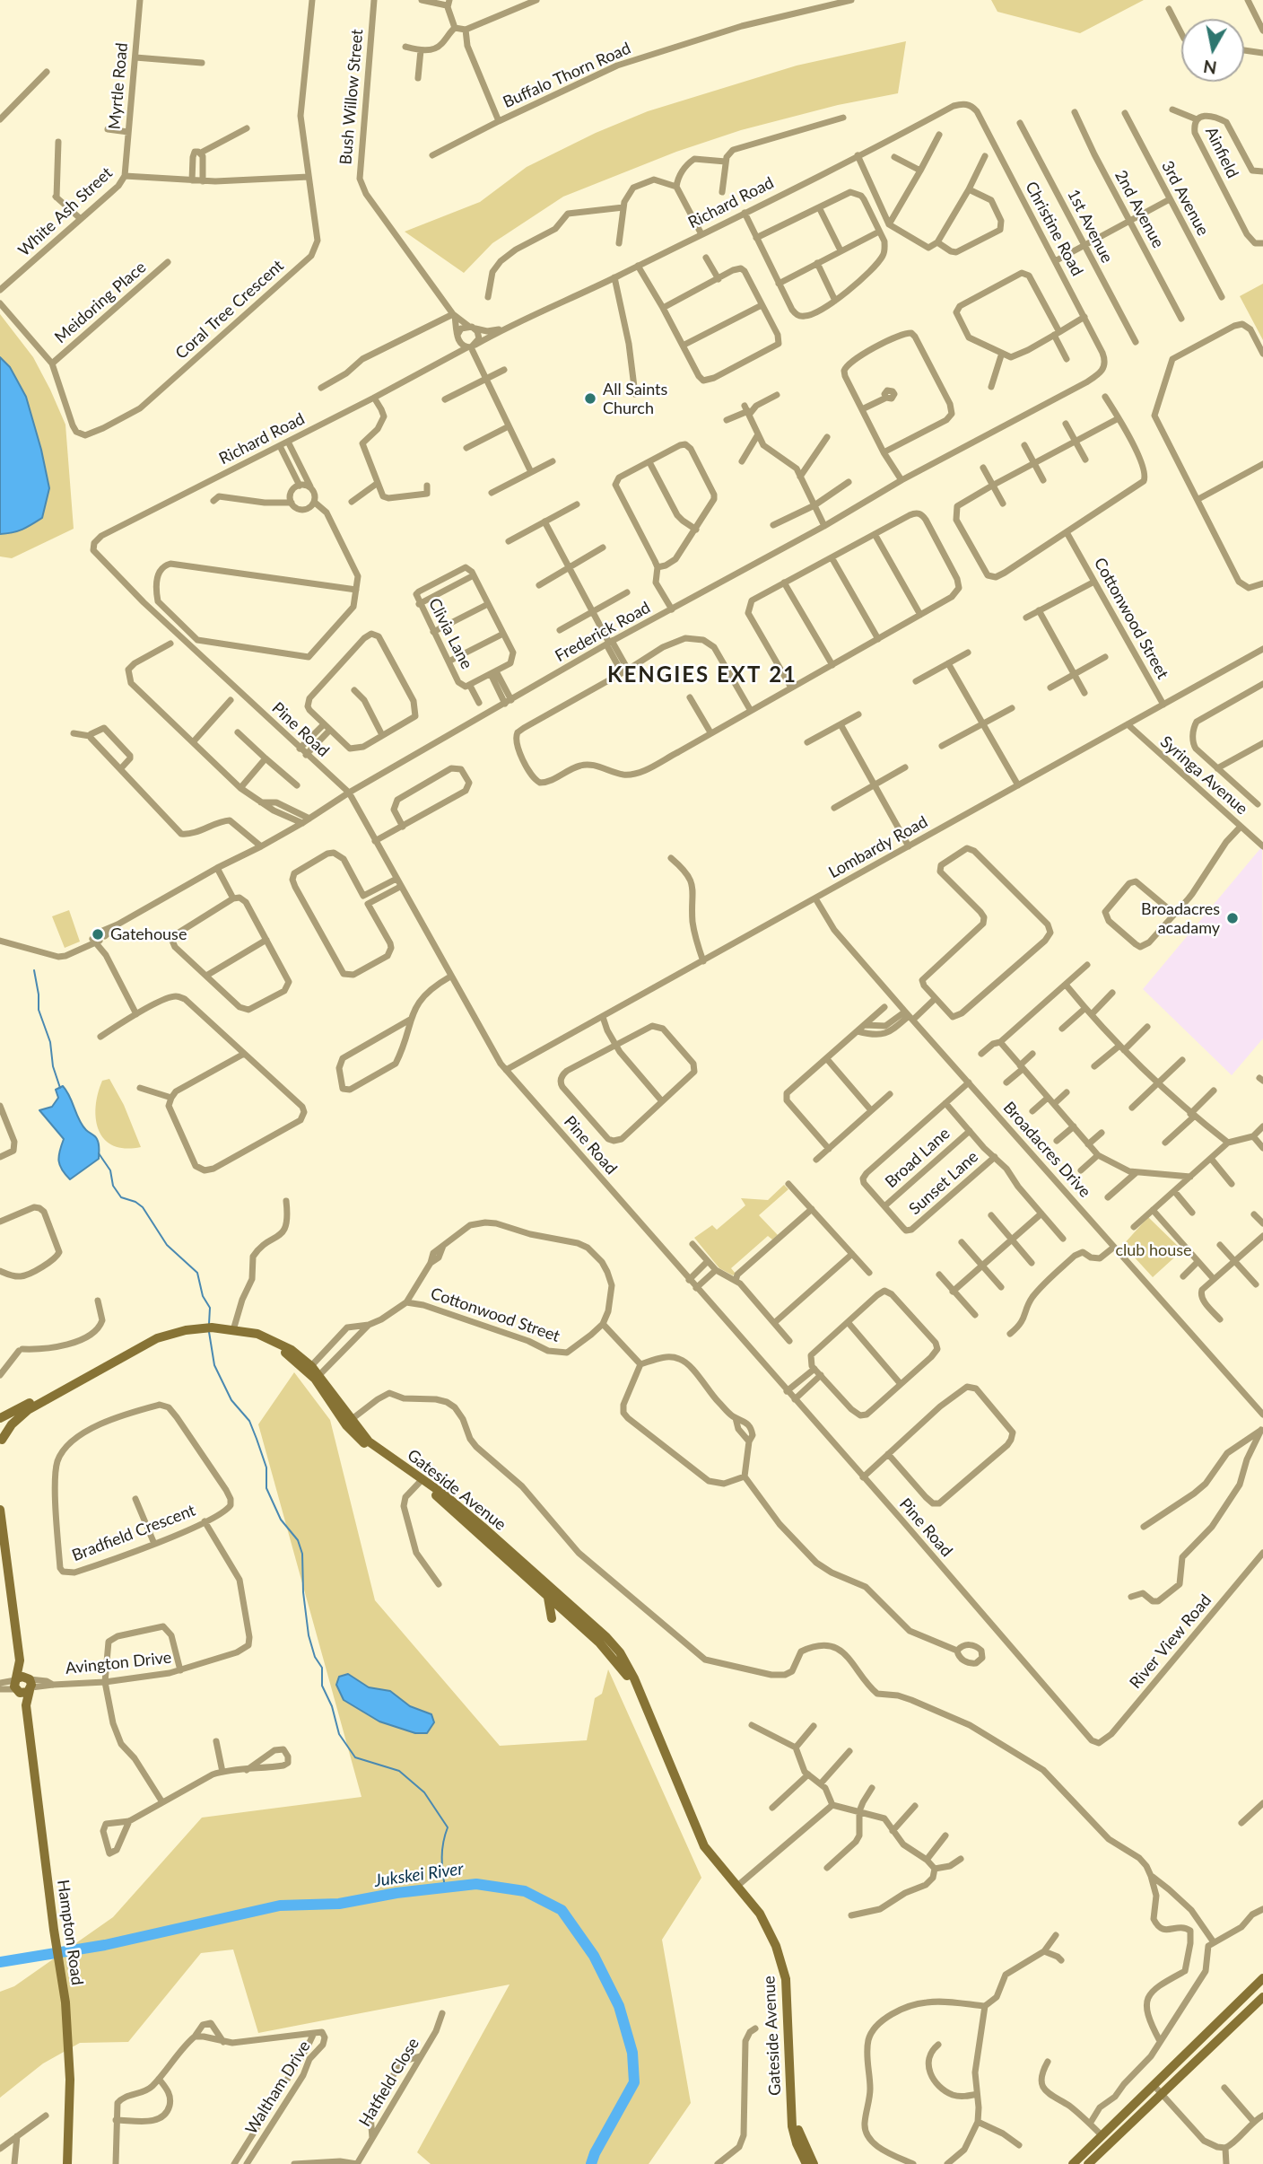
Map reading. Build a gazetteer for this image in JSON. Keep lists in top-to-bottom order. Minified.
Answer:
{"streets":{"street":["Buffalo Thorn Road","Myrtle Road","Bush Willow Street","Ainfield","3rd Avenue","Richard Road","2nd Avenue","White Ash Street","1st Avenue","Christine Road","Meidoring Place","Coral Tree Crescent","Cottonwood Street","Frederick Road","Clivia Lane","Pine Road","Syringa Avenue","Lombardy Road","Broadacres Drive","Broad Lane","Sunset Lane","Gateside Avenue","Bradfield Crescent","River View Road","Avington Drive","Hampton Road","Hatfield Close","Waltham Drive"]},"crossings":[["Myrtle Road","White Ash Street"],["Bush Willow Street","Richard Road"],["Richard Road","Christine Road"],["Richard Road","Pine Road"],["White Ash Street","Coral Tree Crescent"],["Christine Road","Frederick Road"],["Meidoring Place","Coral Tree Crescent"],["Cottonwood Street","Lombardy Road"],["Frederick Road","Clivia Lane"],["Frederick Road","Pine Road"],["Pine Road","Lombardy Road"],["Pine Road","River View Road"],["Syringa Avenue","Lombardy Road"],["Lombardy Road","Broadacres Drive"],["Broadacres Drive","Sunset Lane"],["Broad Lane","Sunset Lane"],["Bradfield Crescent","Avington Drive"],["Avington Drive","Hampton Road"]],"districts":["KENGIES EXT 21"],"water":["Jukskei River"],"parks":["club house"],"places":["All Saints Church","Broadacres acadamy","Gatehouse"],"north":"bottom"}
